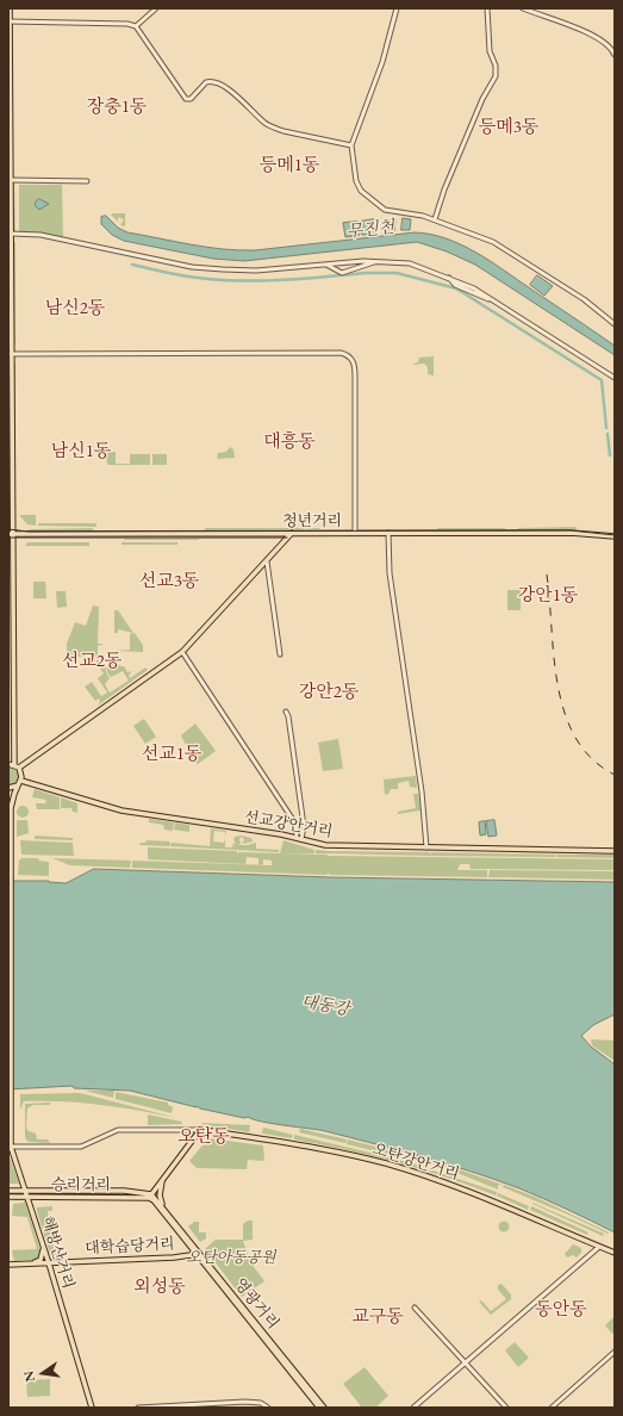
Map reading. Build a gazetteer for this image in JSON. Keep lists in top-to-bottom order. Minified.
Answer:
{"streets":{"main road":["청년거리","선교강안거리","오탄강안거리","승리거리","대학습당거리","해방산거리","영광거리"]},"crossings":[["승리거리","해방산거리"],["승리거리","영광거리"],["대학습당거리","해방산거리"],["대학습당거리","영광거리"]],"districts":["장충1동","등메3동","등메1동","남신2동","대흥동","남신1동","선교3동","강안1동","선교2동","강안2동","선교1동","오탄동","외성동","동안동","교구동"],"water":["무진천","대동강"],"parks":["오탄아동공원"],"north":"left"}
